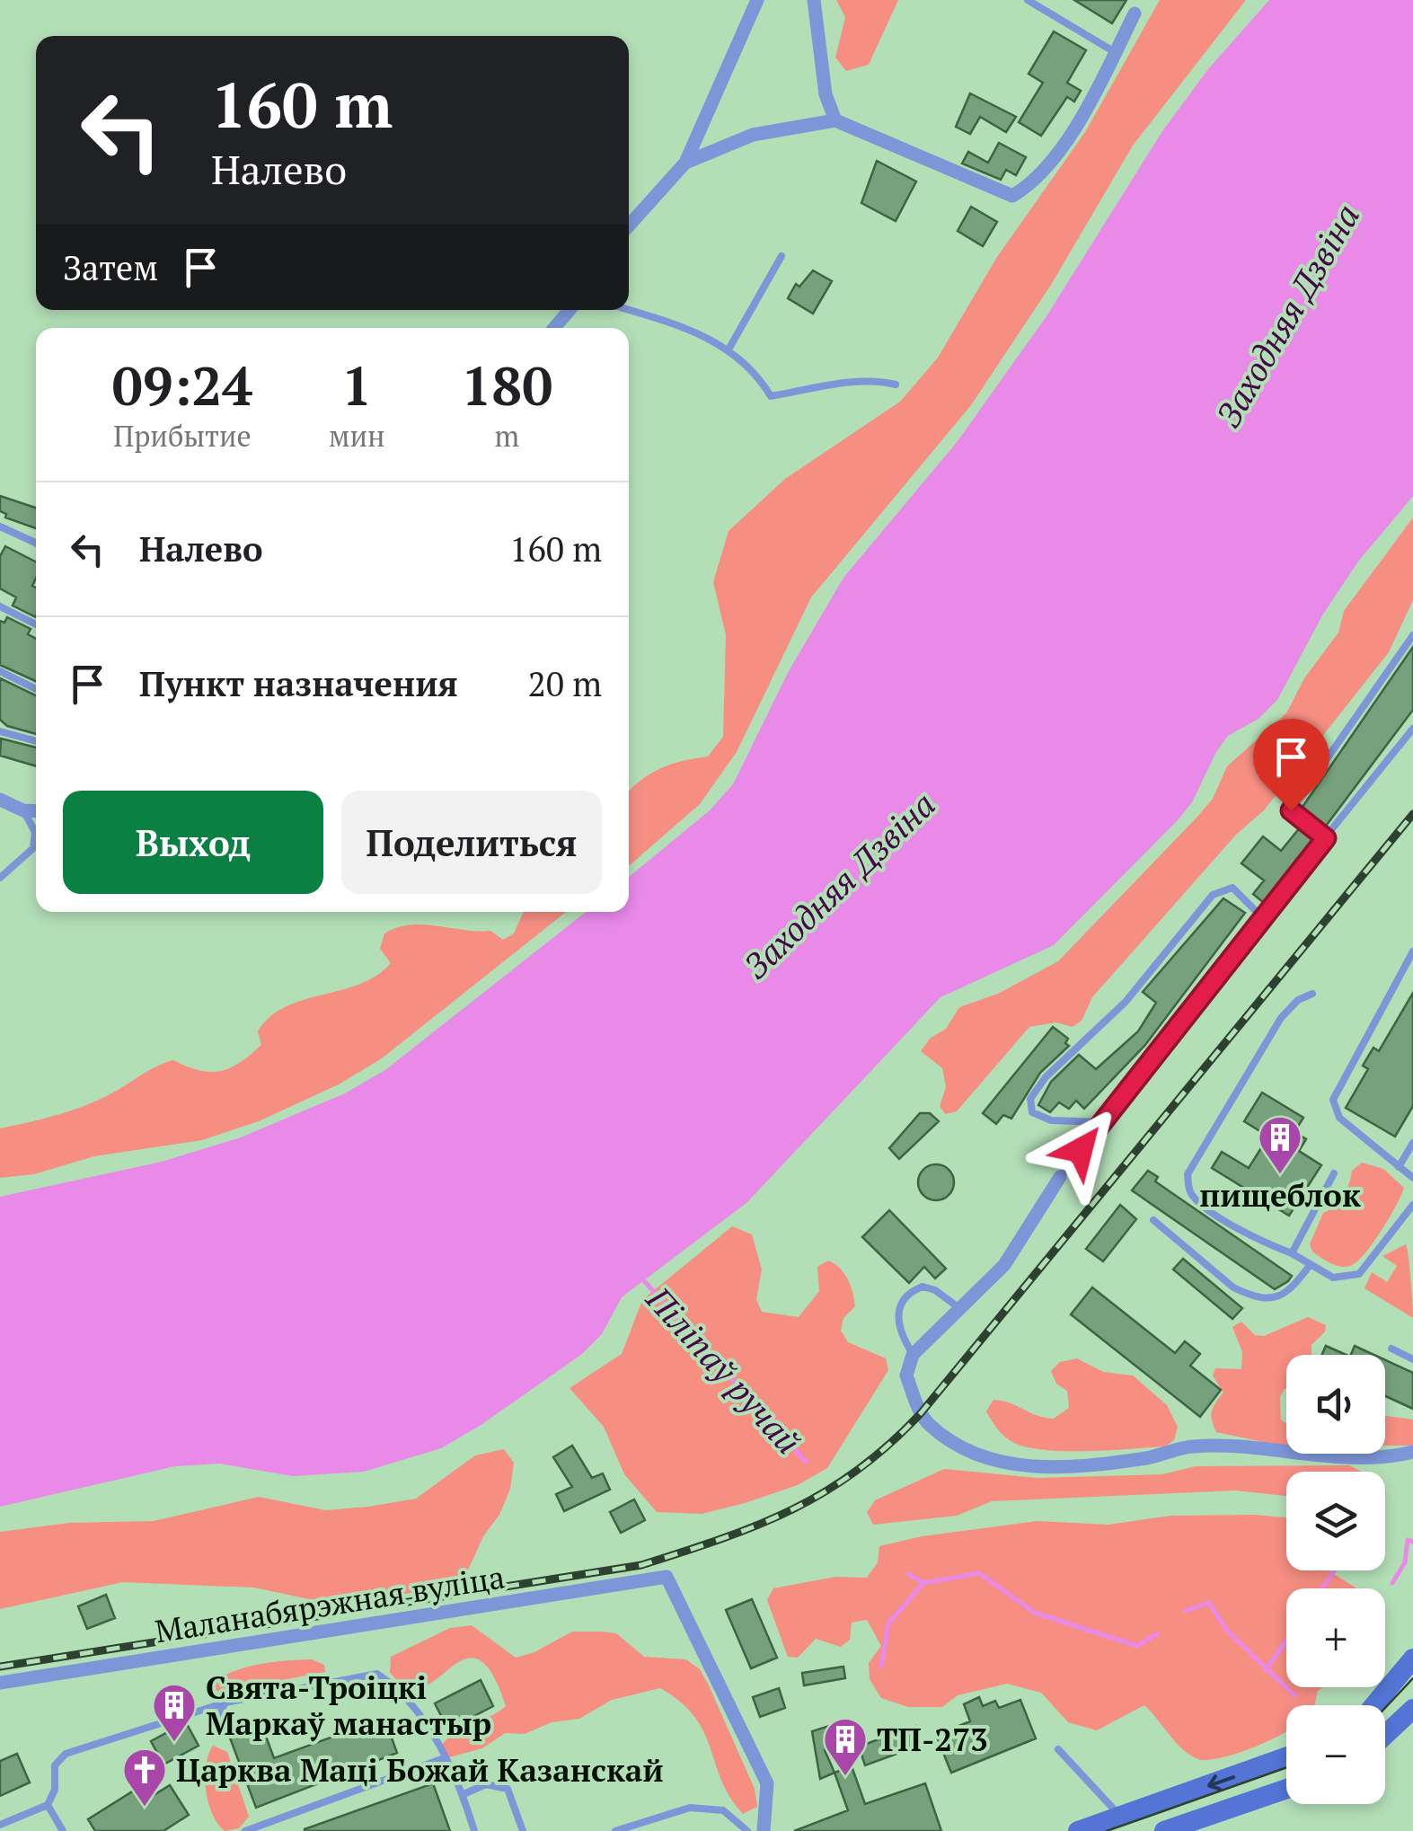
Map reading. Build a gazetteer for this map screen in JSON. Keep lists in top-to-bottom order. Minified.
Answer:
{"streets":{"street":["Маланабярэжная вуліца"]},"water":["Заходняя Дзвіна","Піліпаў ручай"],"places":{"building":["пищеблок","Свята-Троіцкі Маркаў манастыр","ТП-273"],"church":["Царква Маці Божай Казанскай"]},"page":{"turn":["160 m","Налево"],"then":"Затем","eta":["09:24","Прибытие","1","мин","180","m"],"list":[{"name":"Налево","value":"160 m"},{"name":"Пункт назначения","value":"20 m"}],"buttons":["Выход","Поделиться"],"map_buttons":["+","−"]}}
